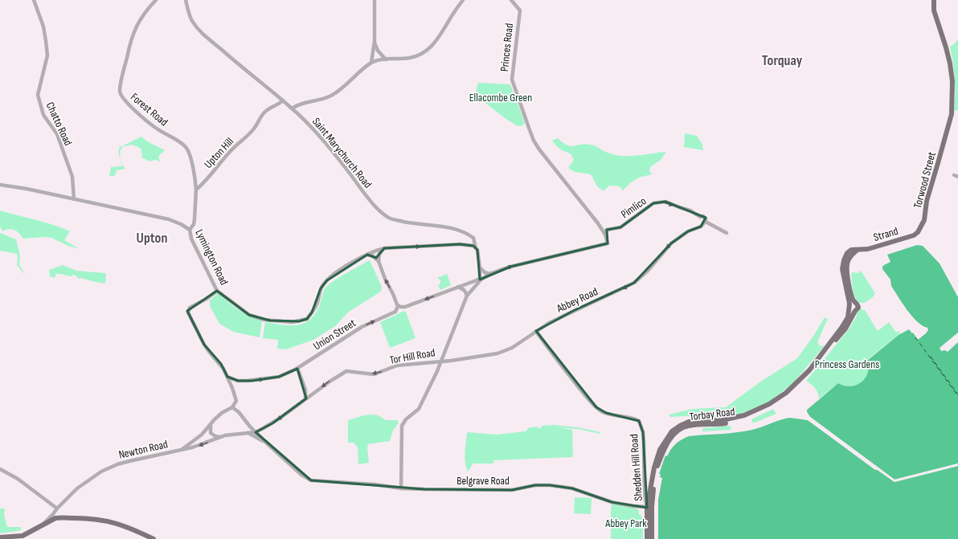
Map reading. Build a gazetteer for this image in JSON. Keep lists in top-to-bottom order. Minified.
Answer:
{"streets":{"main road":["Torwood Street","Strand","Torbay Road","Newton Road"],"street":["Princes Road","Forest Road","Chatto Road","Upton Hill","Saint Marychurch Road","Pimlico","Lymington Road","Abbey Road","Union Street","Tor Hill Road","Shedden Hill Road","Belgrave Road"]},"crossings":[["Forest Road","Upton Hill"],["Chatto Road","Lymington Road"],["Upton Hill","Saint Marychurch Road"],["Torwood Street","Strand"],["Pimlico","Abbey Road"],["Strand","Torbay Road"],["Abbey Road","Tor Hill Road"],["Abbey Road","Shedden Hill Road"],["Union Street","Tor Hill Road"],["Torbay Road","Shedden Hill Road"],["Torbay Road","Belgrave Road"],["Shedden Hill Road","Belgrave Road"]],"one_way":["Pimlico","Abbey Road","Tor Hill Road"],"districts":["Torquay","Upton"],"parks":["Ellacombe Green","Princess Gardens","Abbey Park"]}
